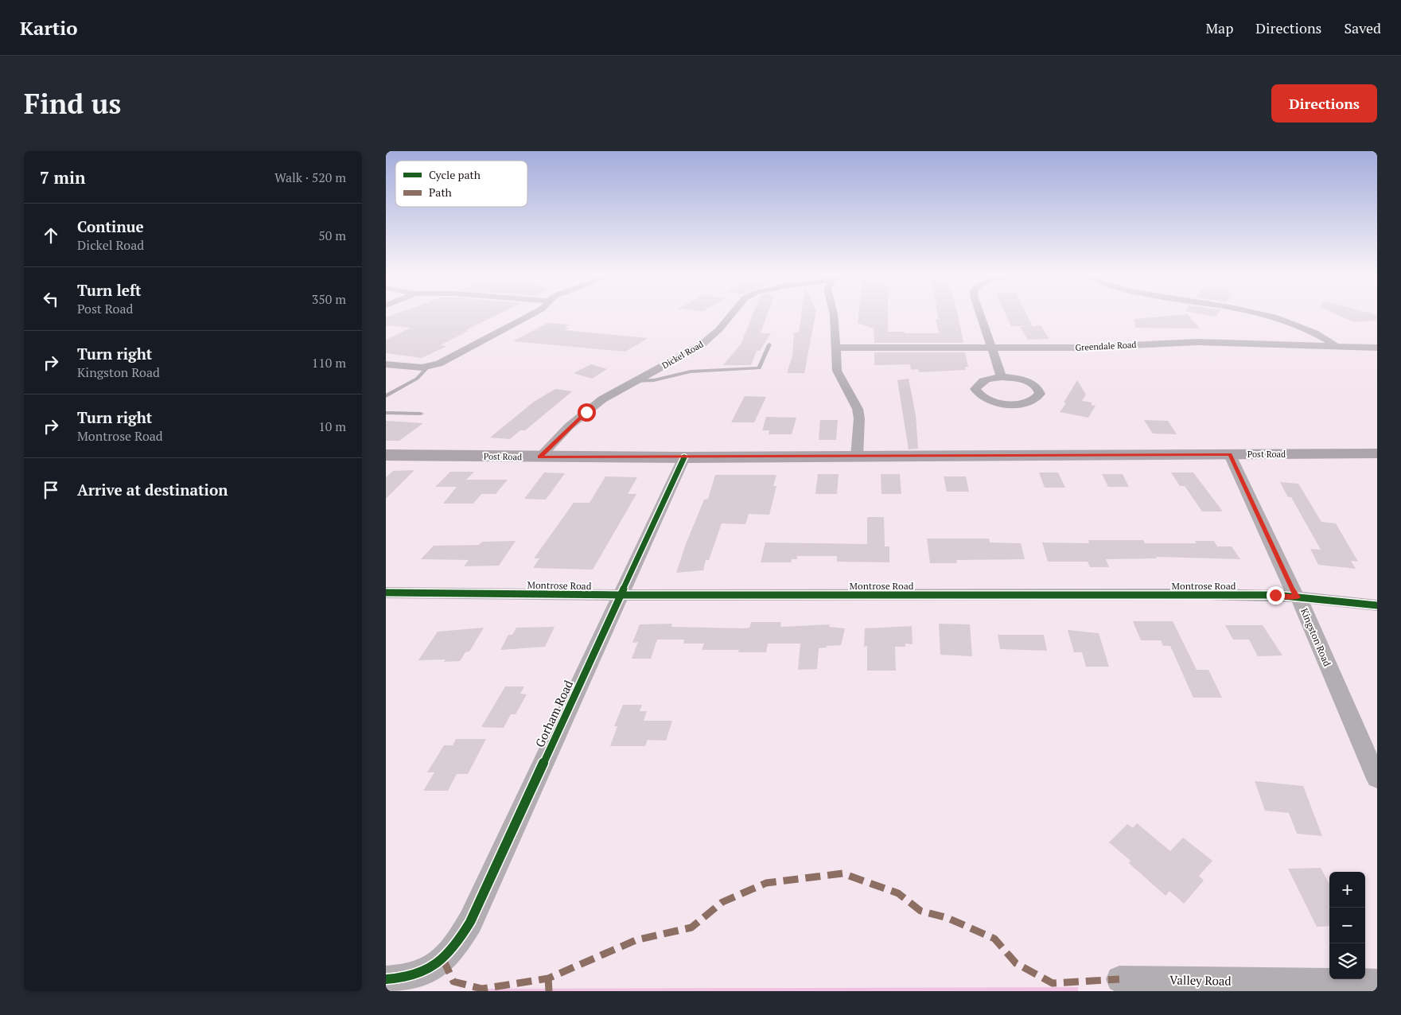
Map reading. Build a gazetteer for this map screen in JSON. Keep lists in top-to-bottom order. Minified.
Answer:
{"streets":{"main road":["Post Road"],"street":["Greendale Road","Dickel Road","Montrose Road","Kingston Road","Gorham Road","Valley Road"]},"crossings":[["Dickel Road","Post Road"],["Post Road","Kingston Road"],["Post Road","Gorham Road"],["Montrose Road","Kingston Road"],["Montrose Road","Gorham Road"]],"legend":["Cycle path","Path"],"page":{"header":"Kartio","nav":["Map","Directions","Saved"],"buttons":"Directions","title":"Find us","heading":["7 min","Walk · 520 m"],"list":[["Continue","Dickel Road","50 m"],["Turn left","Post Road","350 m"],["Turn right","Kingston Road","110 m"],["Turn right","Montrose Road","10 m"],"Arrive at destination"],"map_buttons":["+","−"]}}
